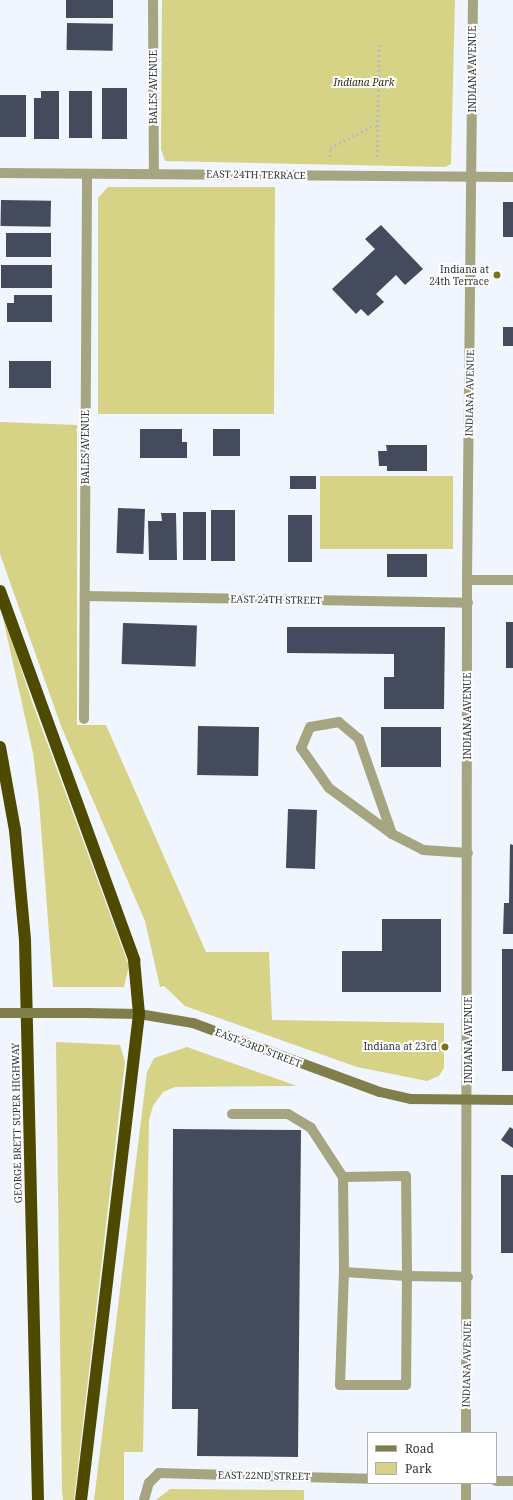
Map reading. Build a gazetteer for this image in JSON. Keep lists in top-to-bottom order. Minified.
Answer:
{"streets":{"highway":["GEORGE BRETT SUPER HIGHWAY"],"main road":["EAST 23RD STREET"],"street":["INDIANA AVENUE","BALES AVENUE","EAST 24TH TERRACE","EAST 24TH STREET","EAST 22ND STREET"]},"crossings":[["INDIANA AVENUE","EAST 24TH TERRACE"],["INDIANA AVENUE","EAST 24TH STREET"],["INDIANA AVENUE","EAST 23RD STREET"],["BALES AVENUE","EAST 24TH TERRACE"],["BALES AVENUE","EAST 24TH STREET"]],"parks":["Indiana Park"],"places":["Indiana at 24th Terrace","Indiana at 23rd"],"legend":["Road","Park"]}
